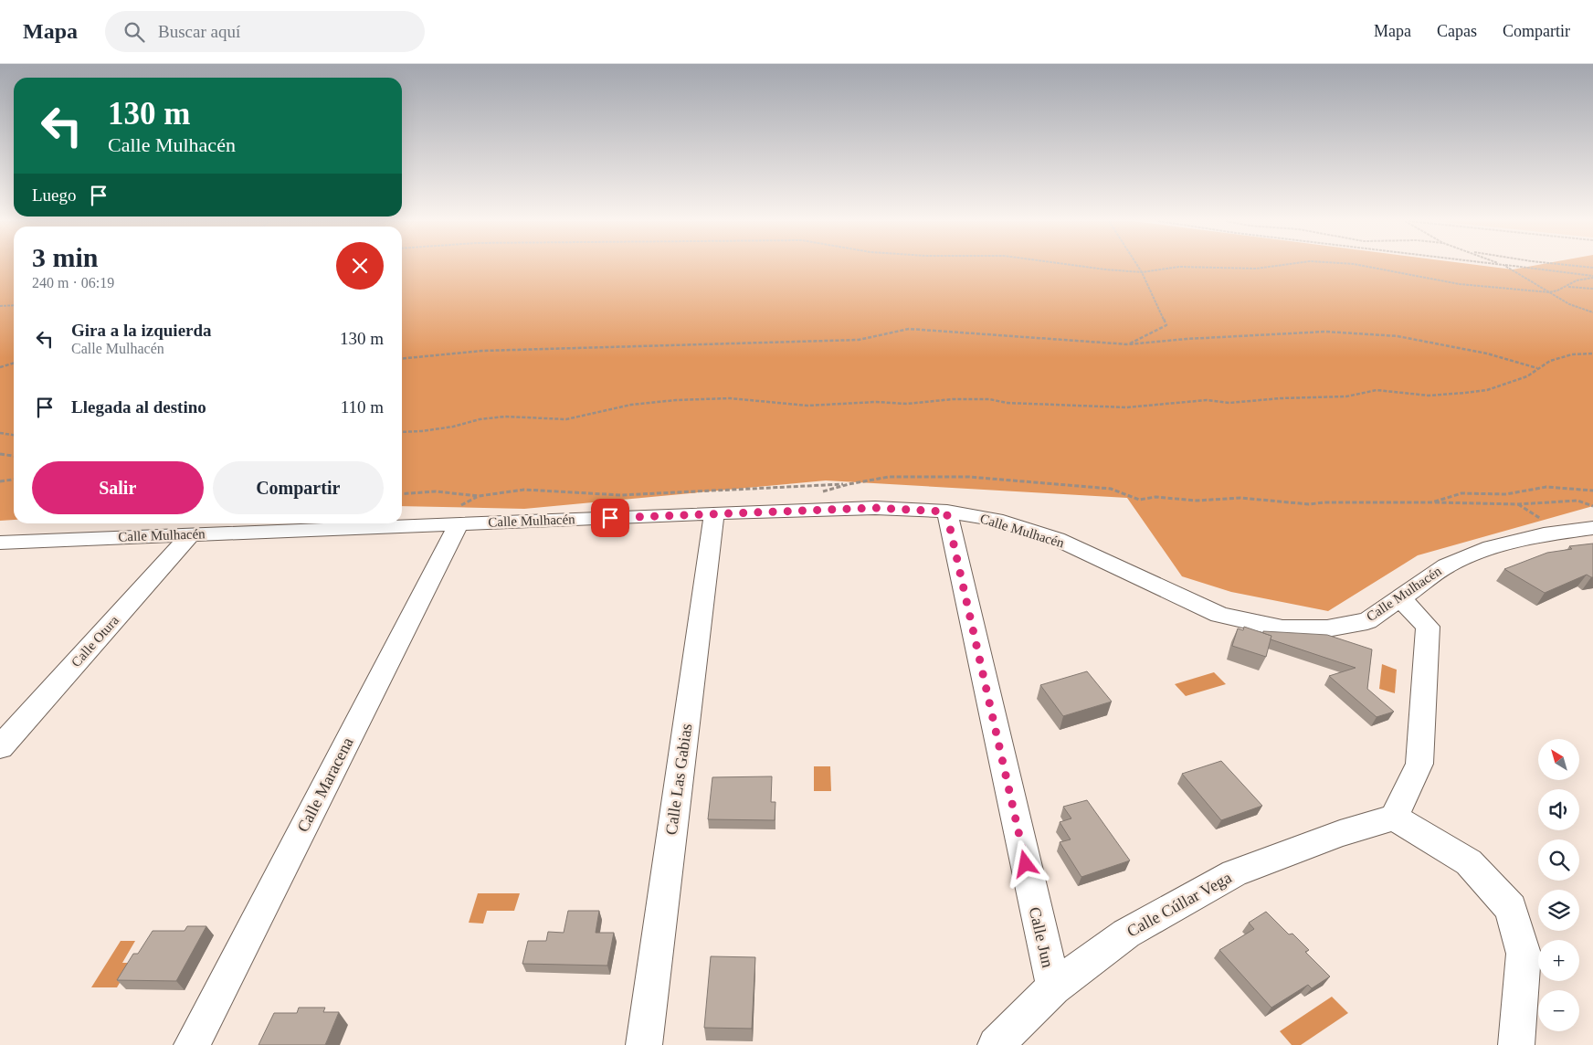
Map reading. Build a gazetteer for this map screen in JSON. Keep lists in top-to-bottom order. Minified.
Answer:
{"streets":{"street":["Calle Mulhacén","Calle Otura","Calle Las Gabias","Calle Maracena","Calle Cúllar Vega","Calle Jun"]},"crossings":[["Calle Mulhacén","Calle Otura"],["Calle Mulhacén","Calle Las Gabias"],["Calle Mulhacén","Calle Maracena"],["Calle Mulhacén","Calle Jun"],["Calle Cúllar Vega","Calle Jun"]],"north":"top left","page":{"header":"Mapa","search":"Buscar aquí","nav":["Mapa","Capas","Compartir"],"turn":["130 m","Calle Mulhacén"],"then":"Luego","heading":["3 min","240 m · 06:19"],"list":[{"name":"Gira a la izquierda","note":"Calle Mulhacén","value":"130 m"},{"name":"Llegada al destino","value":"110 m"}],"buttons":["Salir","Compartir"],"map_buttons":["+","−"]}}
